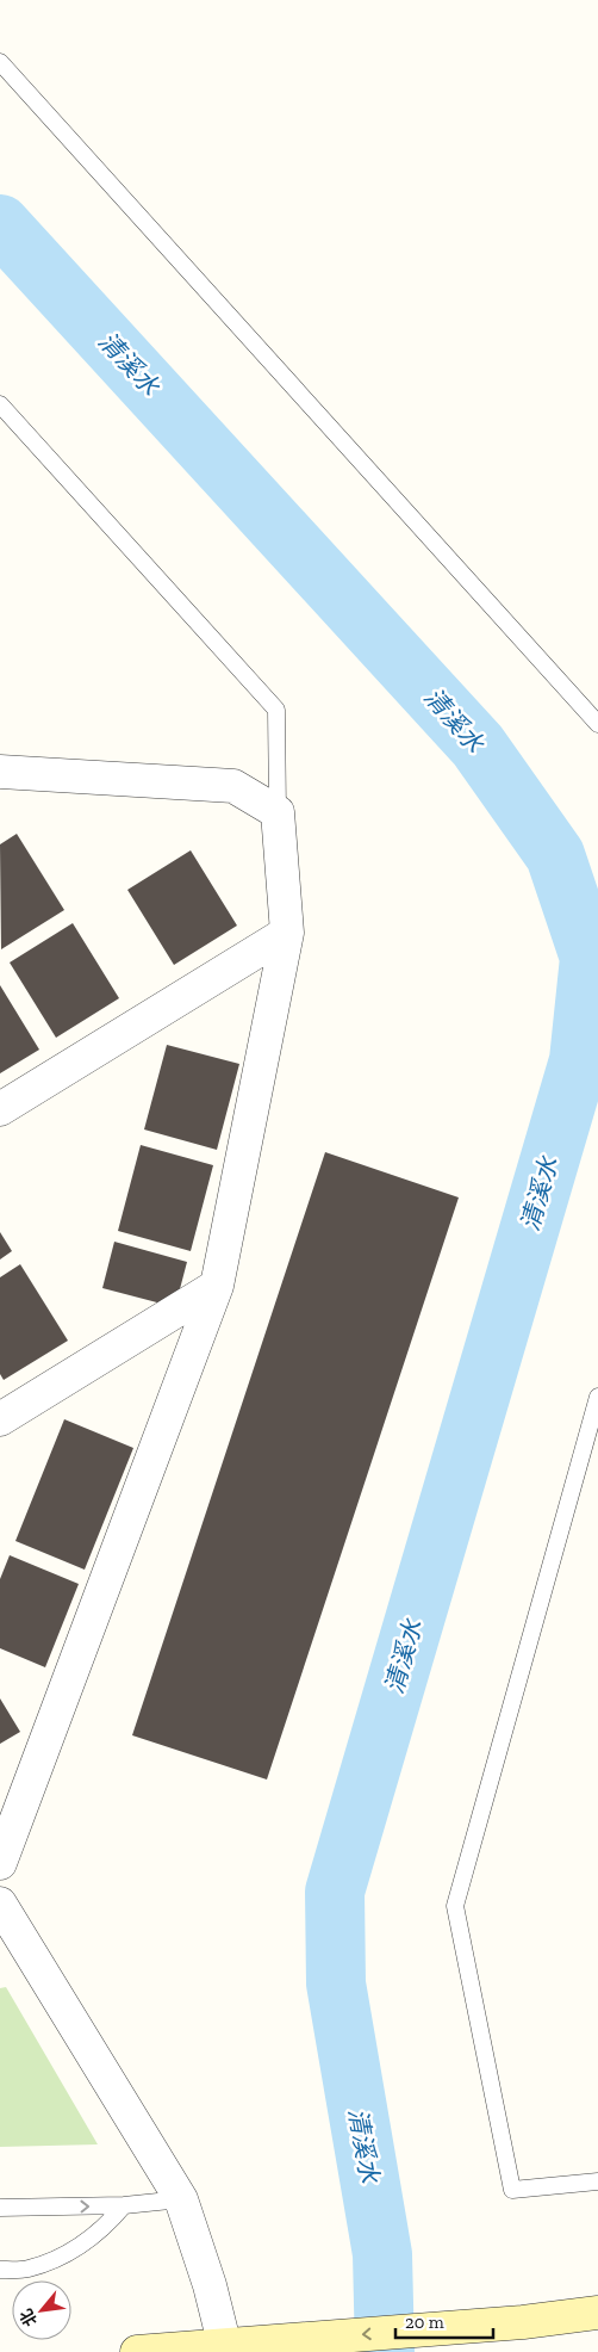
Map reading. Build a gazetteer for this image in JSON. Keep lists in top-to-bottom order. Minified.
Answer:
{"water":["清溪水"],"scale_bar":"20 m","north":"bottom left"}
